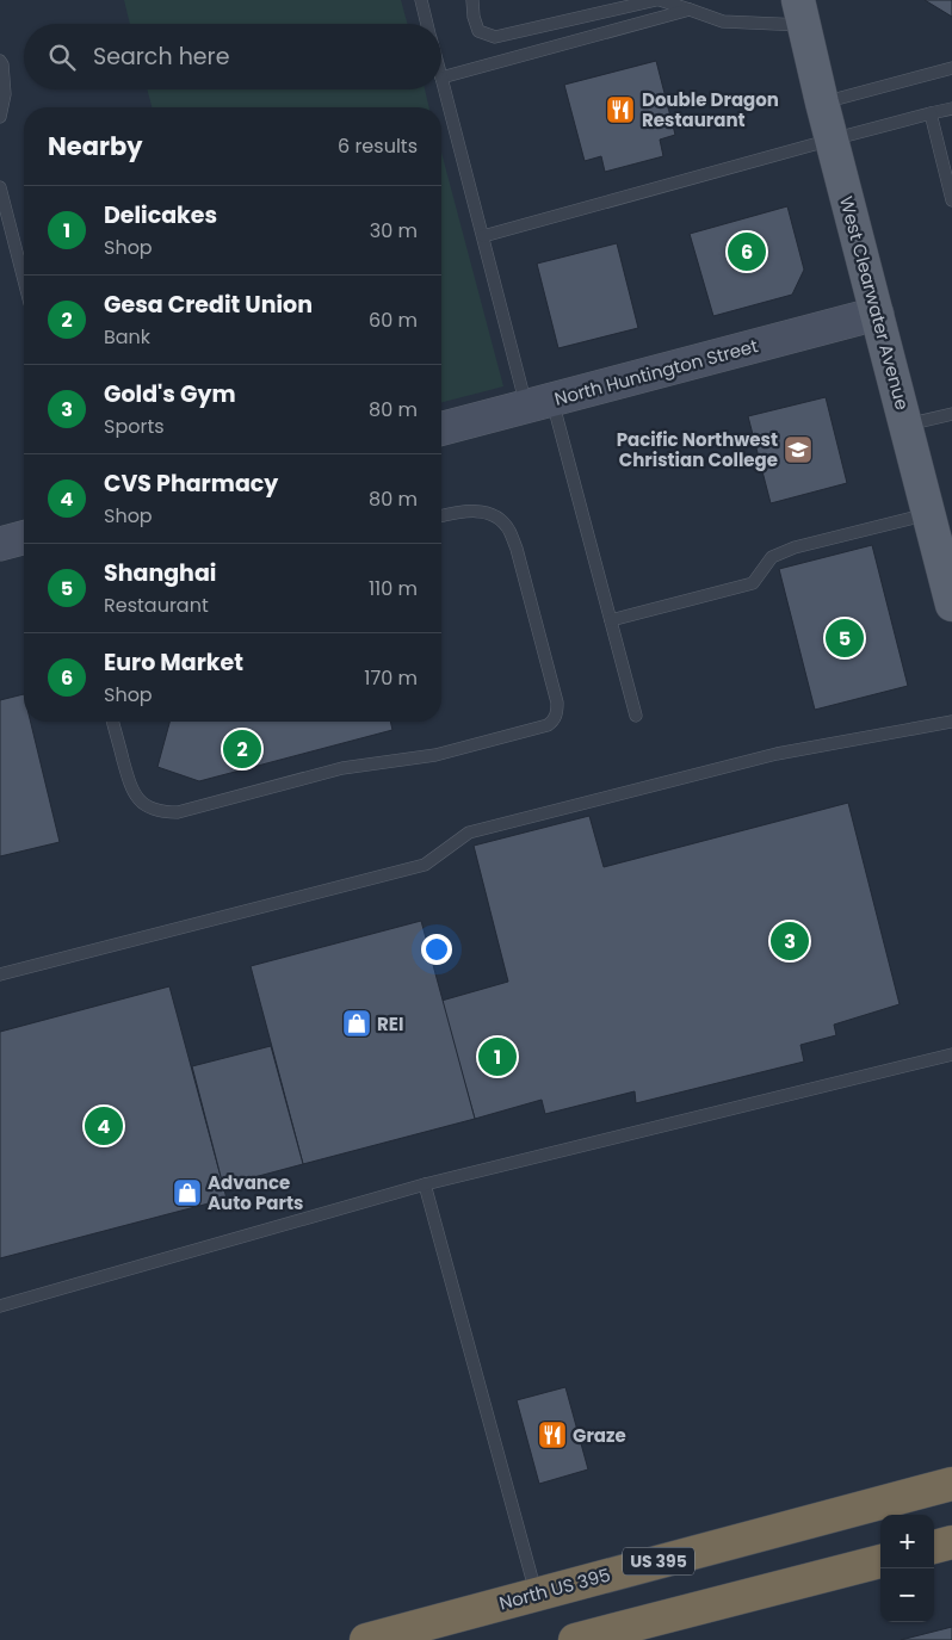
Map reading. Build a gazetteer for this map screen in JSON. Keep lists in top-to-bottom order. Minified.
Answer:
{"streets":{"highway":["US 395","North US 395"],"main road":["West Clearwater Avenue"],"street":["North Huntington Street"]},"crossings":[["West Clearwater Avenue","North Huntington Street"]],"places":{"restaurant":["Double Dragon Restaurant","Graze"],"school or university":["Pacific Northwest Christian College"],"shop":["REI","Advance Auto Parts"]},"page":{"search":"Search here","heading":["Nearby","6 results"],"list":[{"mark":"1","name":"Delicakes","note":"Shop","value":"30 m"},{"mark":"2","name":"Gesa Credit Union","note":"Bank","value":"60 m"},{"mark":"3","name":"Gold's Gym","note":"Sports","value":"80 m"},{"mark":"4","name":"CVS Pharmacy","note":"Shop","value":"80 m"},{"mark":"5","name":"Shanghai","note":"Restaurant","value":"110 m"},{"mark":"6","name":"Euro Market","note":"Shop","value":"170 m"}],"pins":["6","5","2","3","1","4"],"map_buttons":["+","−"]}}
